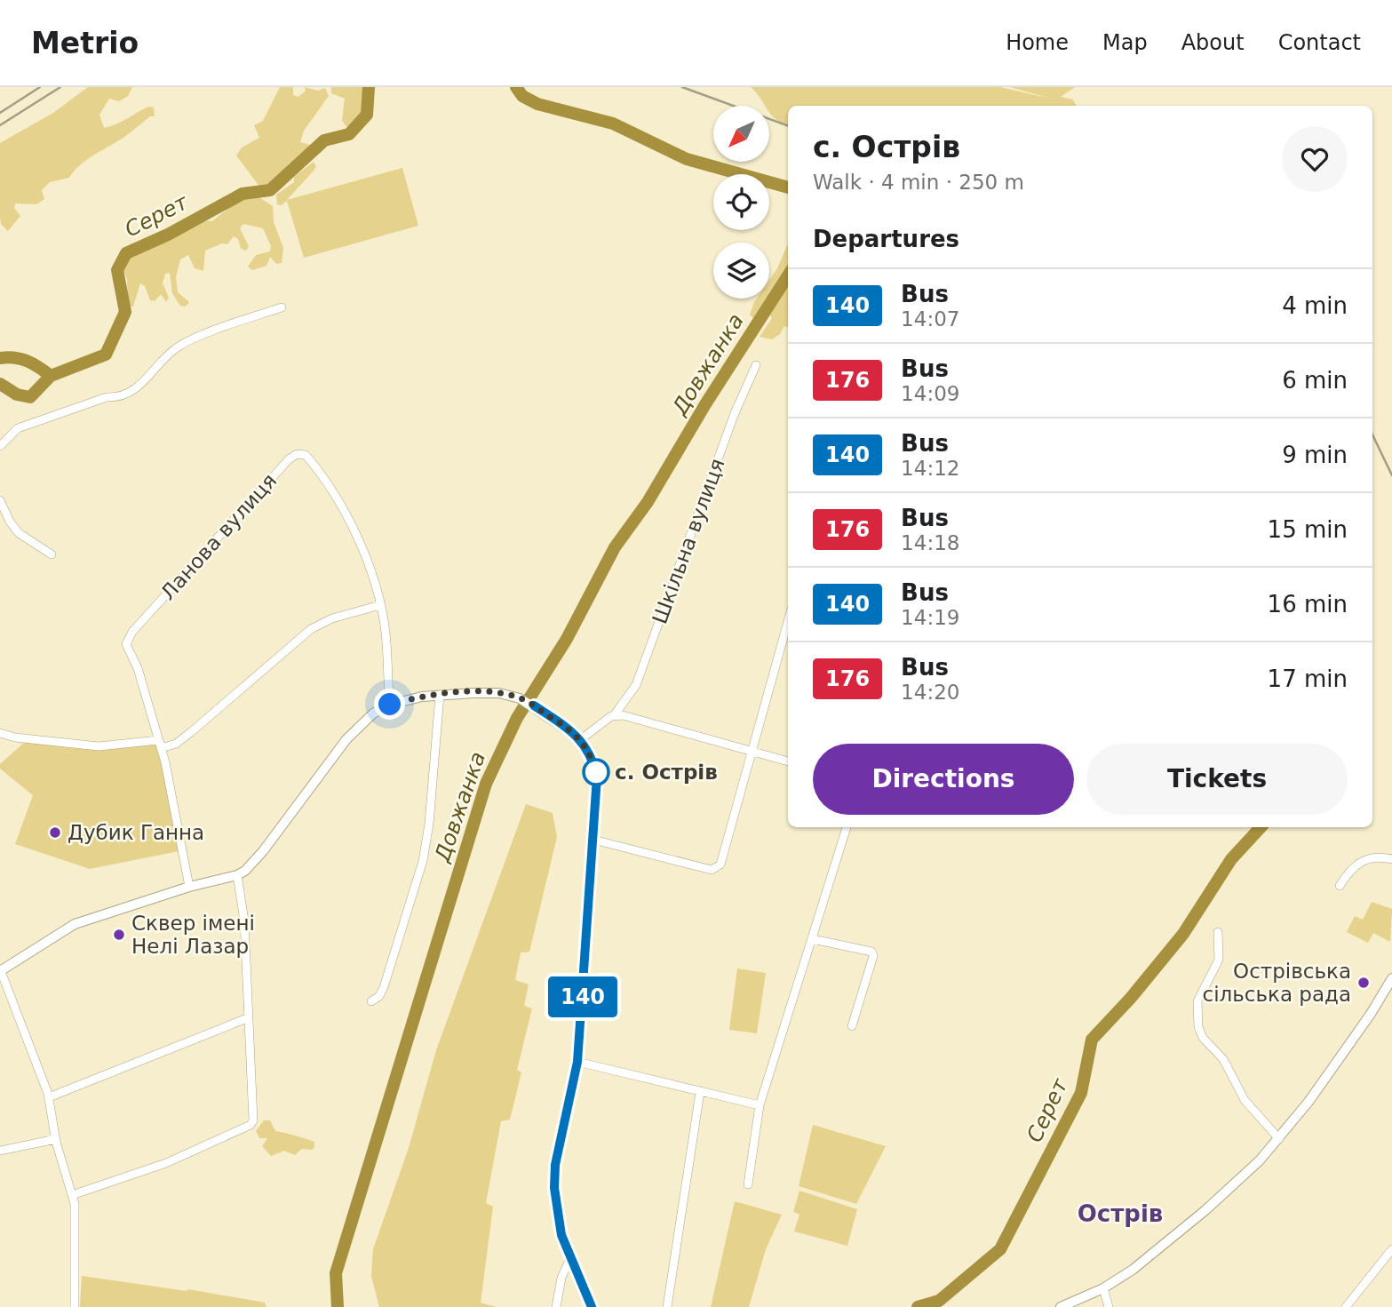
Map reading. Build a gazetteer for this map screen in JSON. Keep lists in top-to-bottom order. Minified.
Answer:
{"streets":{"street":["Ланова вулиця","Шкільна вулиця"]},"districts":["Острів"],"water":["Серет","Довжанка"],"places":["с. Острів","Дубик Ганна","Сквер імені Нелі Лазар","Острівська сільська рада"],"lines":["bus line 140"],"north":"bottom left","page":{"header":"Metrio","nav":["Home","Map","About","Contact"],"on_map":"140","heading":[["с. Острів","Walk · 4 min · 250 m"],"Departures"],"list":[{"mark":"140","name":"Bus","note":"14:07","value":"4 min"},{"mark":"176","name":"Bus","note":"14:09","value":"6 min"},{"mark":"140","name":"Bus","note":"14:12","value":"9 min"},{"mark":"176","name":"Bus","note":"14:18","value":"15 min"},{"mark":"140","name":"Bus","note":"14:19","value":"16 min"},{"mark":"176","name":"Bus","note":"14:20","value":"17 min"}],"buttons":["Directions","Tickets"]}}
